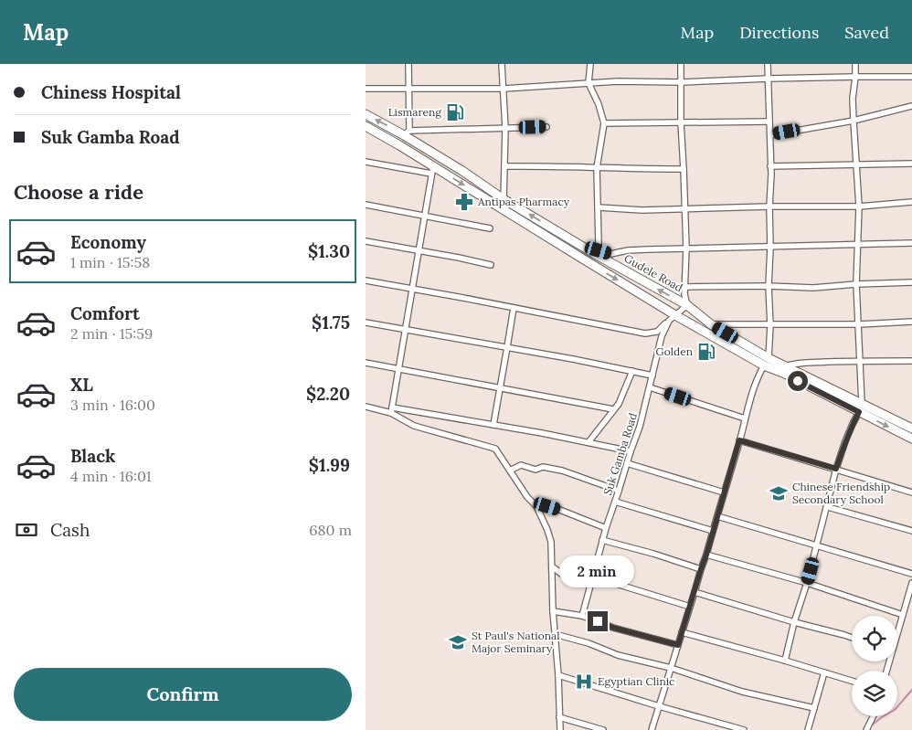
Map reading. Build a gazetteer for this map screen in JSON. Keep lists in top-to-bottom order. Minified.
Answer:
{"streets":{"highway":["Gudele Road"],"street":["Suk Gamba Road"]},"crossings":[["Gudele Road","Suk Gamba Road"]],"places":{"fuel station":["Lismareng","Golden"],"pharmacy":["Antipas Pharmacy"],"school or university":["Chinese Friendship Secondary School","St Paul's National Major Seminary"],"hospital":["Egyptian Clinic"]},"page":{"header":"Map","nav":["Map","Directions","Saved"],"banner":["Chiness Hospital","Suk Gamba Road"],"heading":"Choose a ride","list":[{"name":"Economy","note":"1 min · 15:58","value":"$1.30"},{"name":"Comfort","note":"2 min · 15:59","value":"$1.75"},{"name":"XL","note":"3 min · 16:00","value":"$2.20"},{"name":"Black","note":"4 min · 16:01","value":"$1.99"}],"pay":["Cash","680 m"],"bubble":"2 min","buttons":"Confirm"}}
